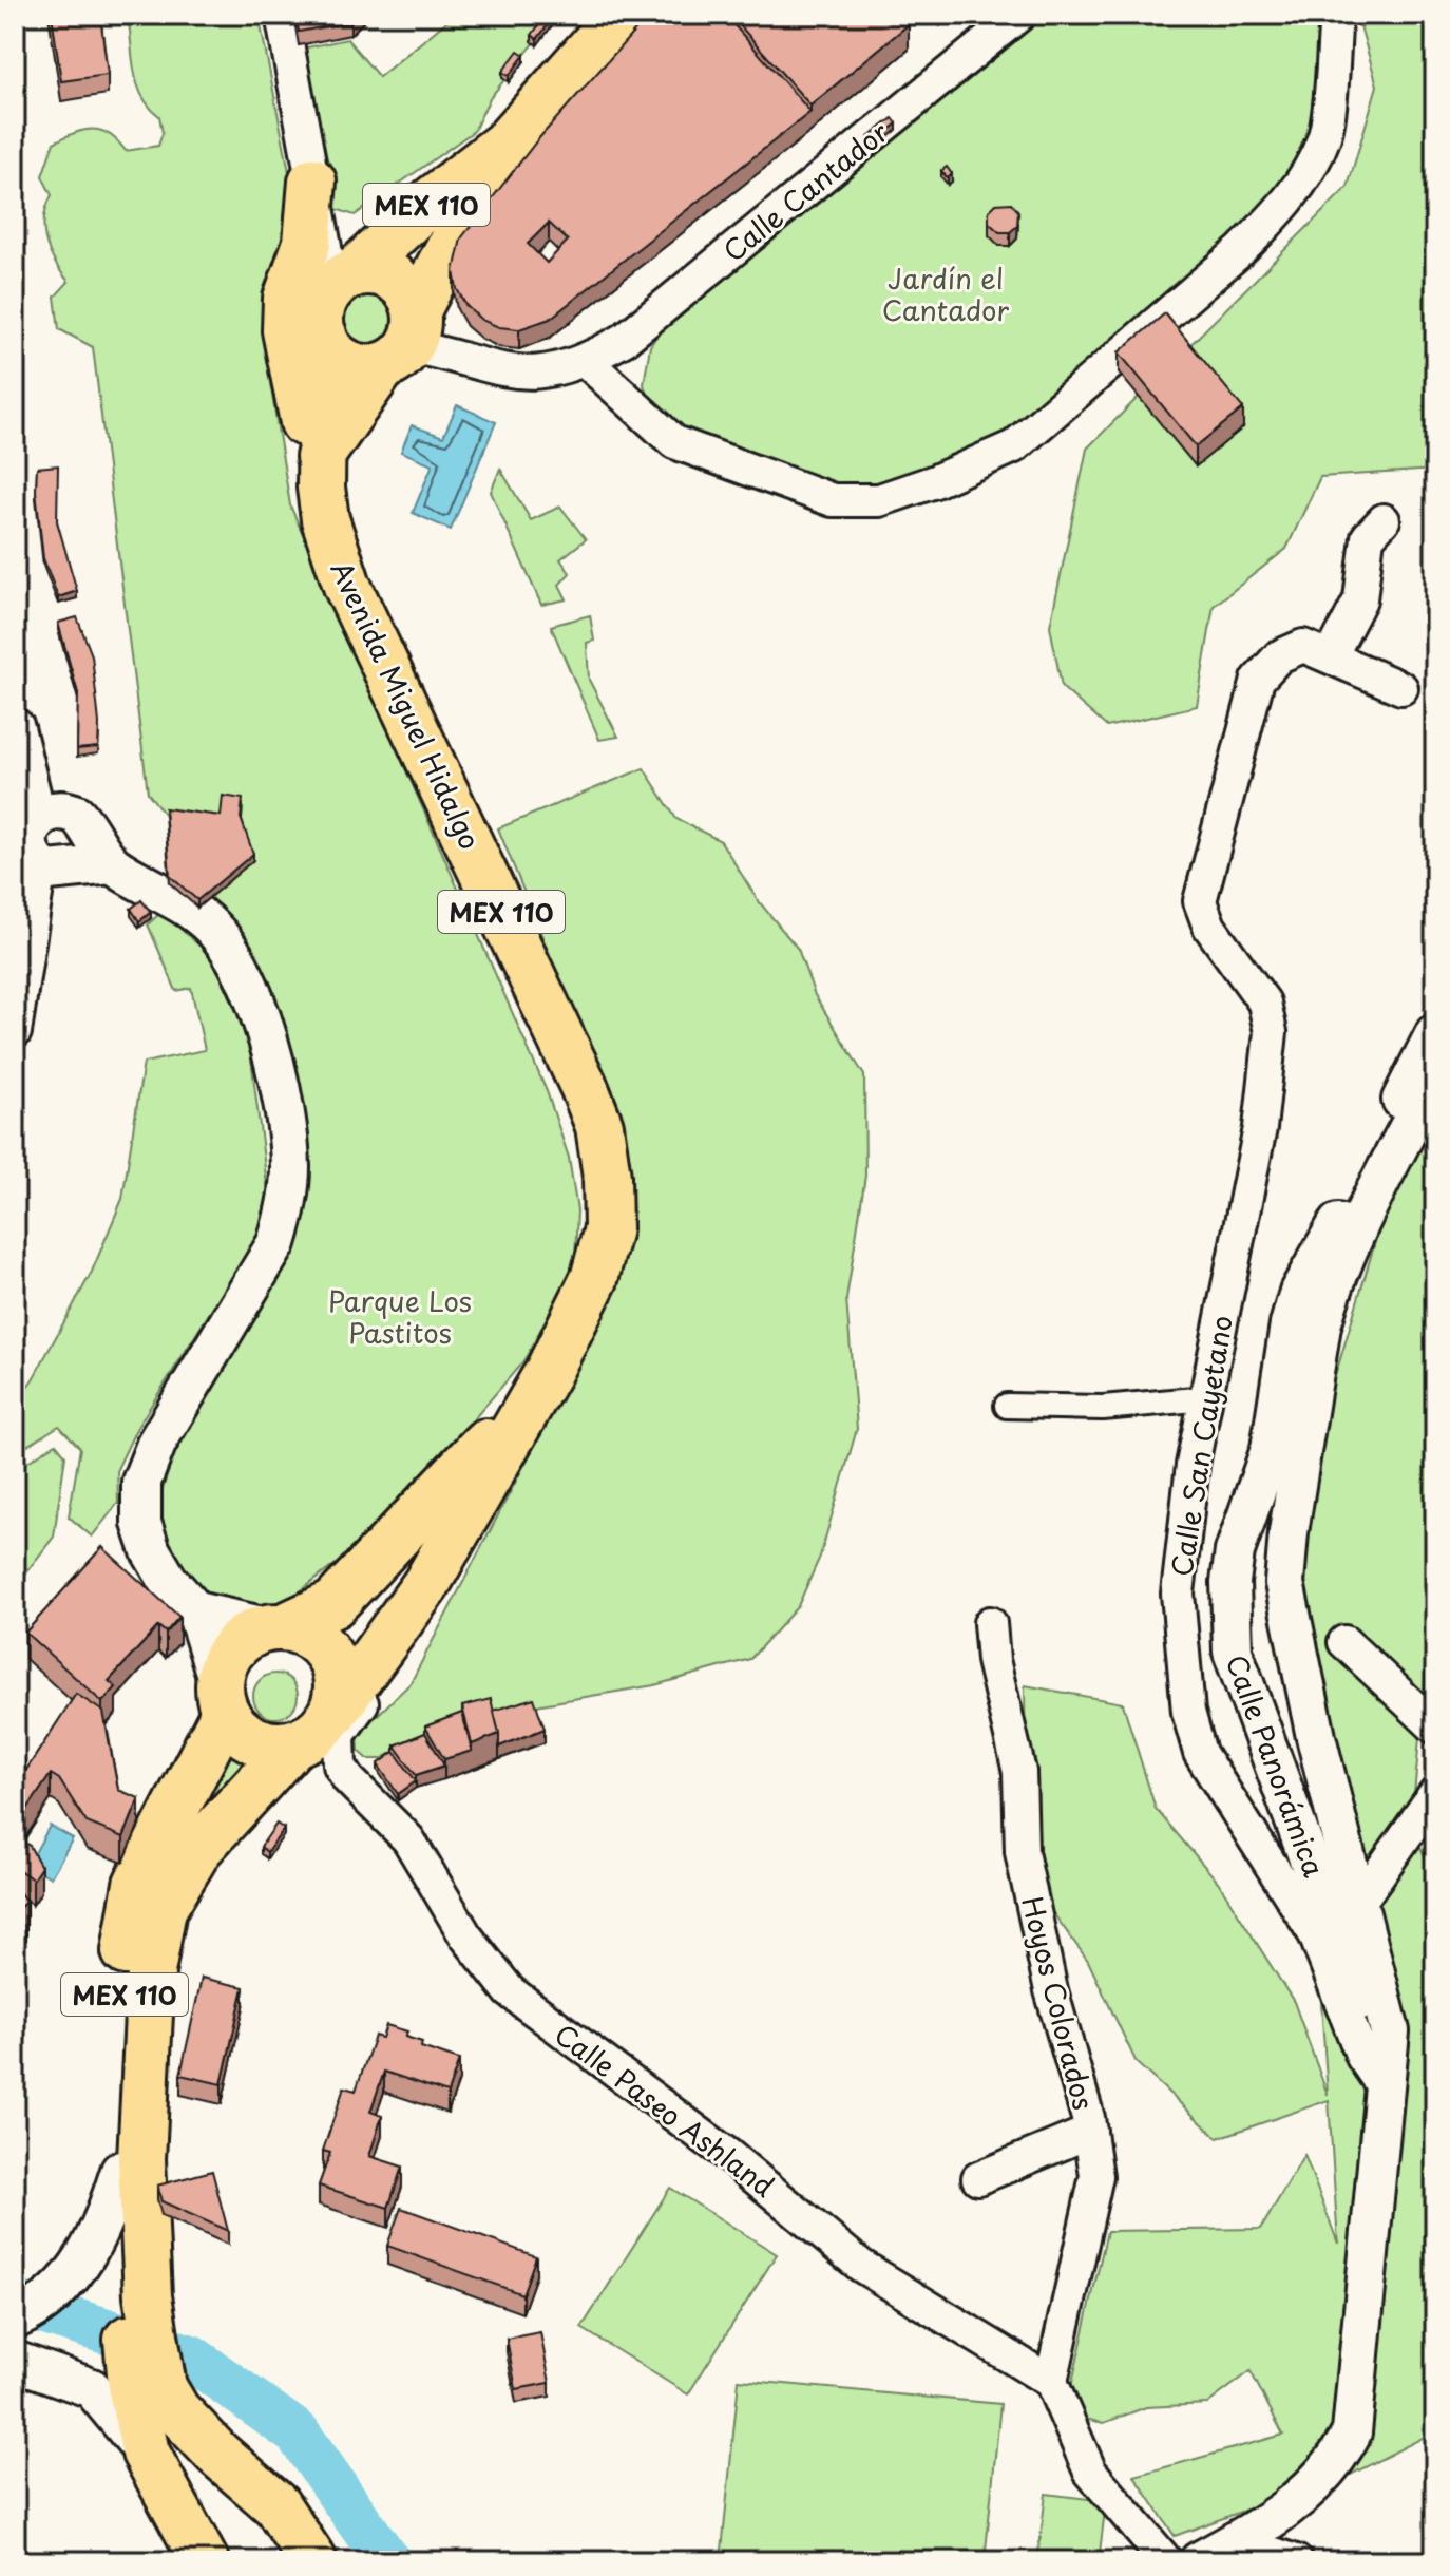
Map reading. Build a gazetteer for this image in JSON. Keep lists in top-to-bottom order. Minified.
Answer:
{"streets":{"main road":["MEX 110","Avenida Miguel Hidalgo"],"street":["Calle Cantador","Calle San Cayetano","Calle Panorámica","Hoyos Colorados","Calle Paseo Ashland"]},"crossings":[["Calle Cantador","MEX 110"],["Calle Cantador","Avenida Miguel Hidalgo"],["MEX 110","Avenida Miguel Hidalgo"],["MEX 110","Calle Paseo Ashland"],["Calle San Cayetano","Calle Panorámica"],["Hoyos Colorados","Calle Paseo Ashland"]],"parks":["Jardín el Cantador","Parque Los Pastitos"]}
